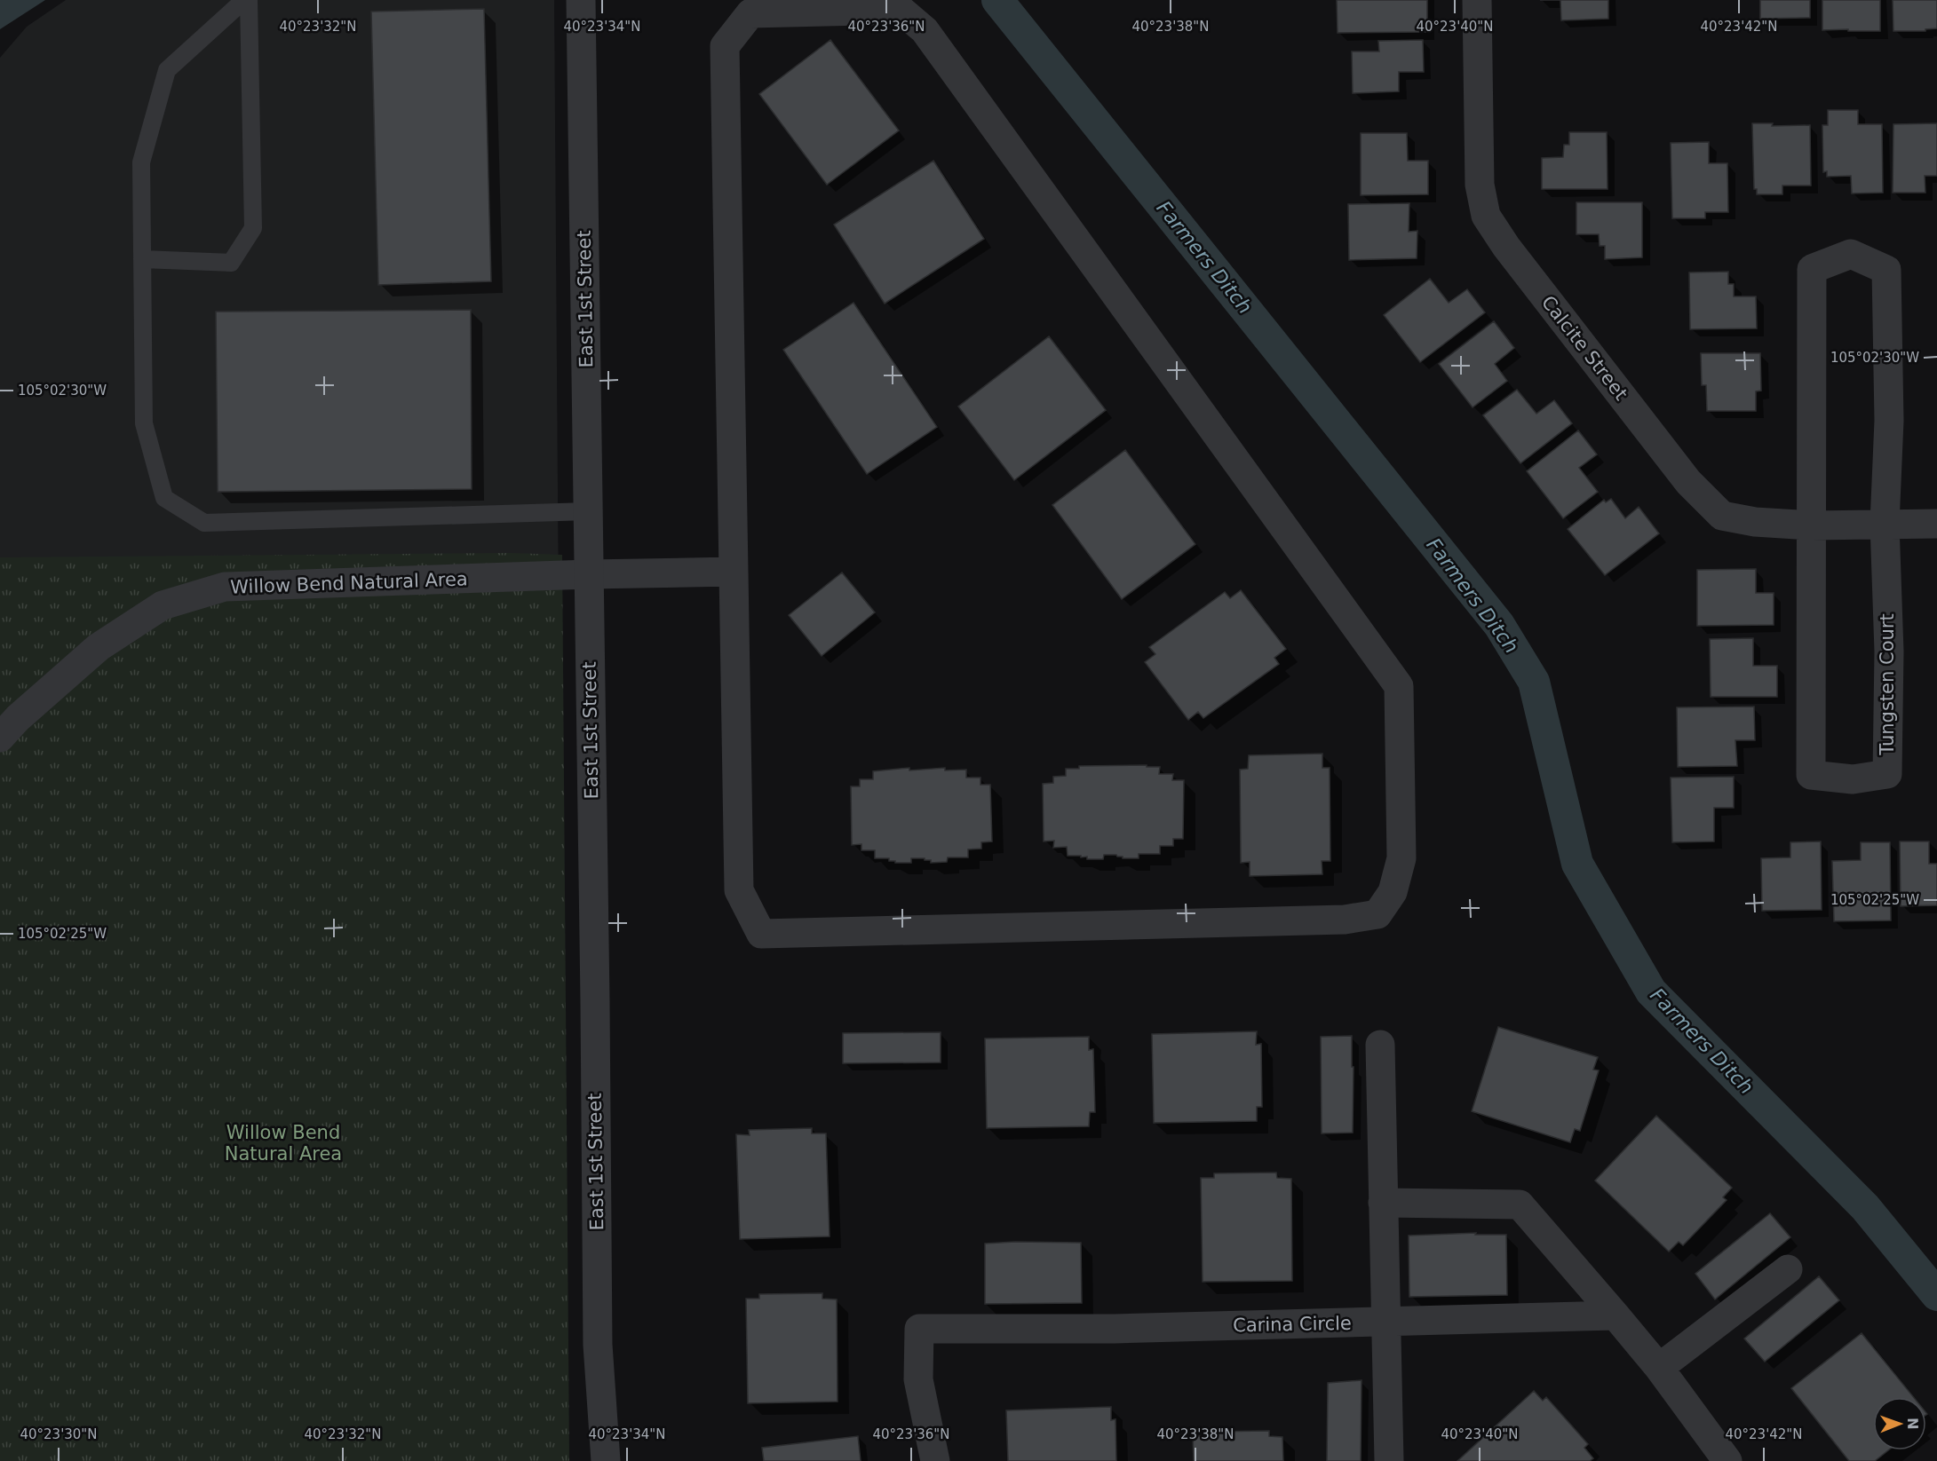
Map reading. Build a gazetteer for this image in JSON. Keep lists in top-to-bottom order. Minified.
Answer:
{"streets":{"street":["East 1st Street","Calcite Street","Willow Bend Natural Area","Tungsten Court","Carina Circle"]},"crossings":[["East 1st Street","Willow Bend Natural Area"],["Calcite Street","Tungsten Court"]],"water":["Farmers Ditch"],"parks":["Willow Bend Natural Area"],"north":"right","coordinates":["40°23'32\"N","40°23'34\"N","40°23'36\"N","40°23'38\"N","40°23'40\"N","40°23'42\"N","105°02'30\"W","105°02'25\"W","40°23'30\"N"]}
